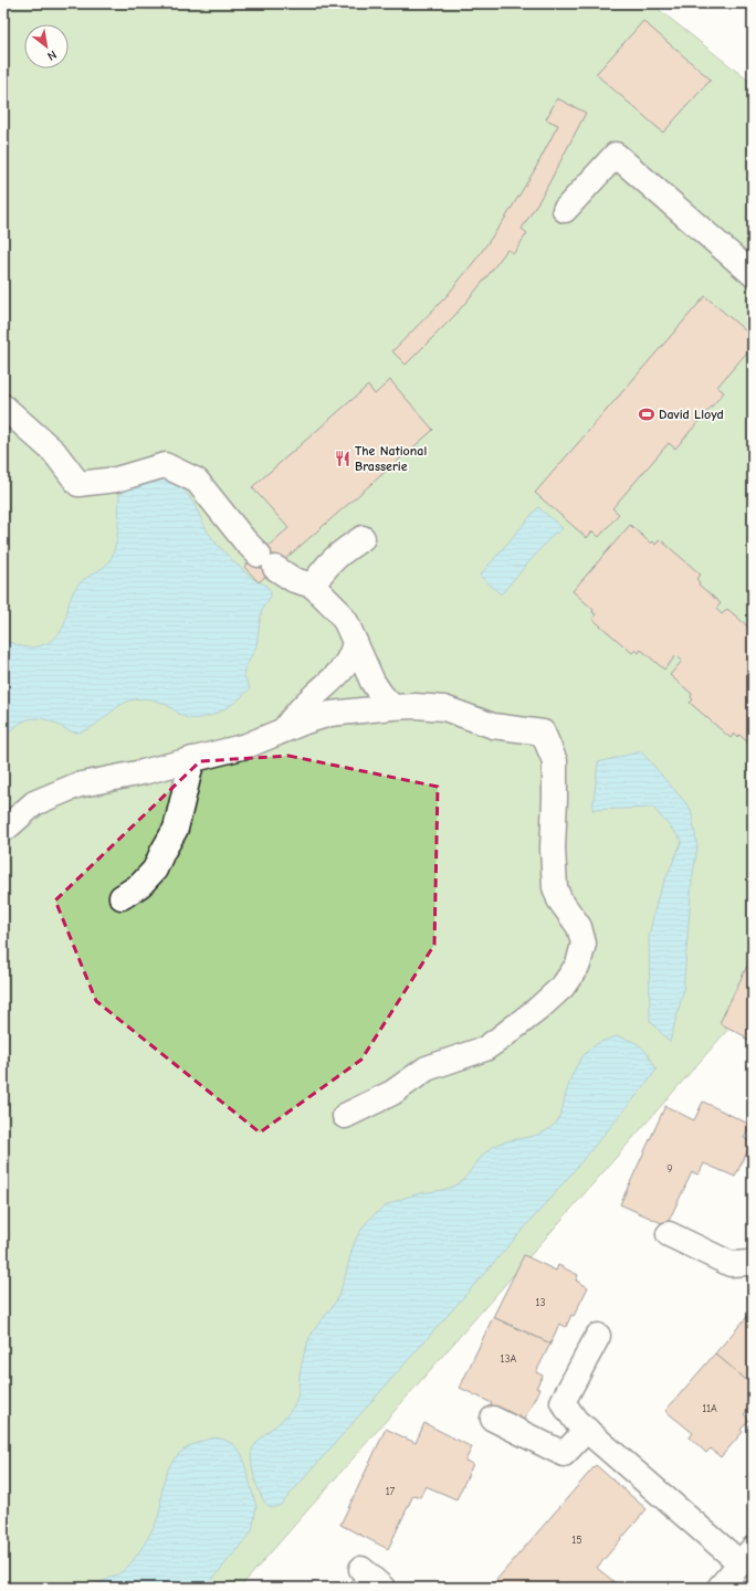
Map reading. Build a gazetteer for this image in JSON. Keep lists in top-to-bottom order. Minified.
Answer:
{"places":{"sports":["David Lloyd"],"restaurant":["The National Brasserie"]},"house_numbers":["9","13","13A","11A","17","15"],"north":"bottom right"}
